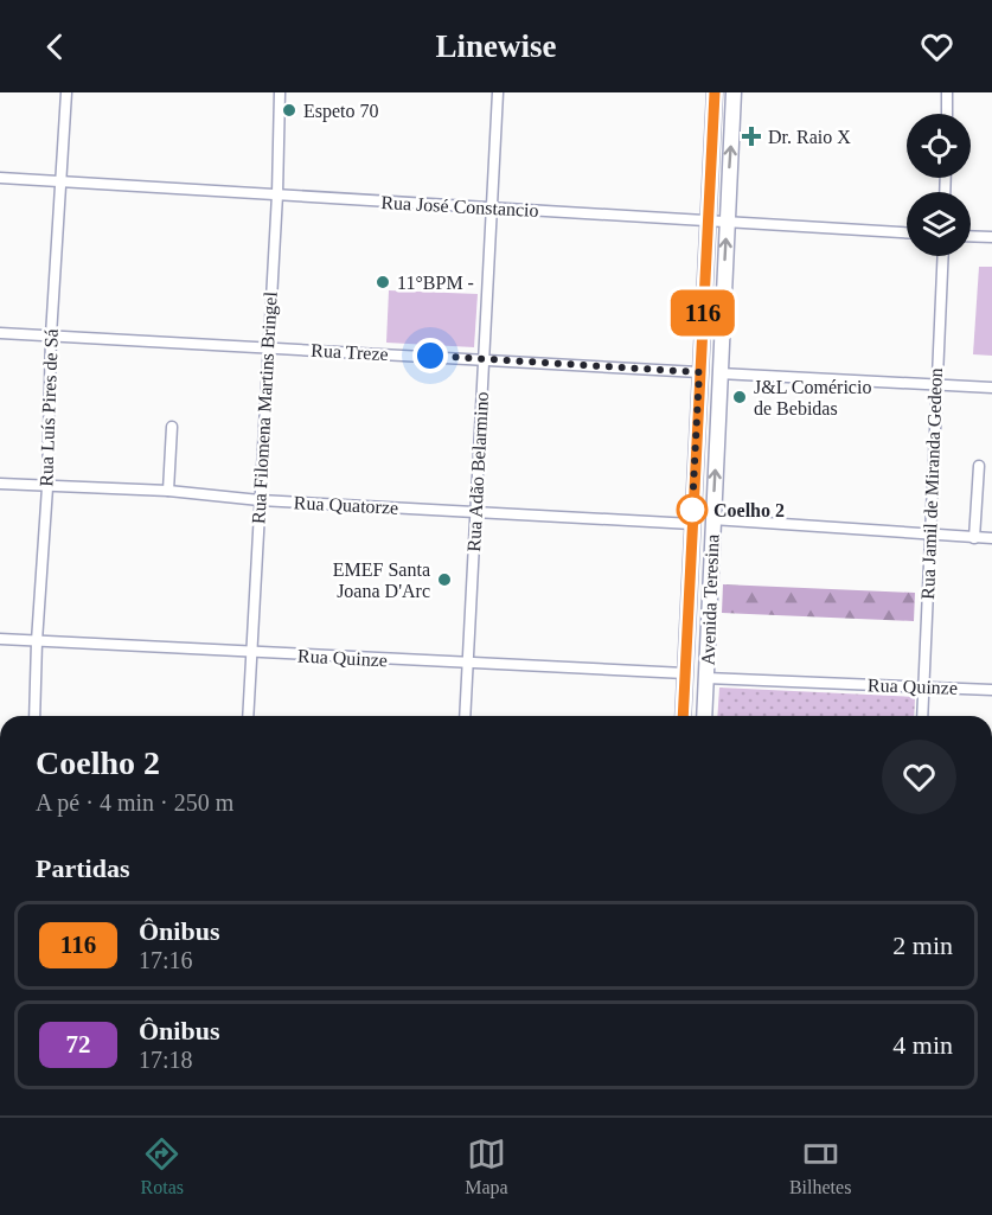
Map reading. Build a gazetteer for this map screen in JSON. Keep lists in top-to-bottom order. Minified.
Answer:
{"streets":{"main road":["Avenida Teresina"],"street":["Rua José Constancio","Rua Treze","Rua Luís Pires de Sá","Rua Filomena Martins Bringel","Rua Adão Belarmino","Rua Jamil de Miranda Gedeon","Rua Quatorze","Rua Quinze"]},"crossings":[["Rua José Constancio","Rua Luís Pires de Sá"],["Rua José Constancio","Rua Filomena Martins Bringel"],["Rua José Constancio","Rua Adão Belarmino"],["Rua José Constancio","Avenida Teresina"],["Rua Treze","Rua Luís Pires de Sá"],["Rua Treze","Rua Filomena Martins Bringel"],["Rua Treze","Rua Adão Belarmino"],["Rua Treze","Avenida Teresina"],["Rua Luís Pires de Sá","Rua Quatorze"],["Rua Luís Pires de Sá","Rua Quinze"],["Rua Filomena Martins Bringel","Rua Quatorze"],["Rua Filomena Martins Bringel","Rua Quinze"],["Rua Adão Belarmino","Rua Quatorze"],["Rua Adão Belarmino","Rua Quinze"],["Rua Jamil de Miranda Gedeon","Rua Quinze"],["Rua Quatorze","Avenida Teresina"],["Avenida Teresina","Rua Quinze"]],"places":{"other":["Espeto 70","11°BPM -","J&L Coméricio de Bebidas","Coelho 2","EMEF Santa Joana D'Arc"],"health":["Dr. Raio X"]},"lines":["bus line 116"],"page":{"header":"Linewise","on_map":"116","heading":[["Coelho 2","A pé · 4 min · 250 m"],"Partidas"],"list":[{"mark":"116","name":"Ônibus","note":"17:16","value":"2 min"},{"mark":"72","name":"Ônibus","note":"17:18","value":"4 min"}],"tabs":["Rotas","Mapa","Bilhetes"]}}
